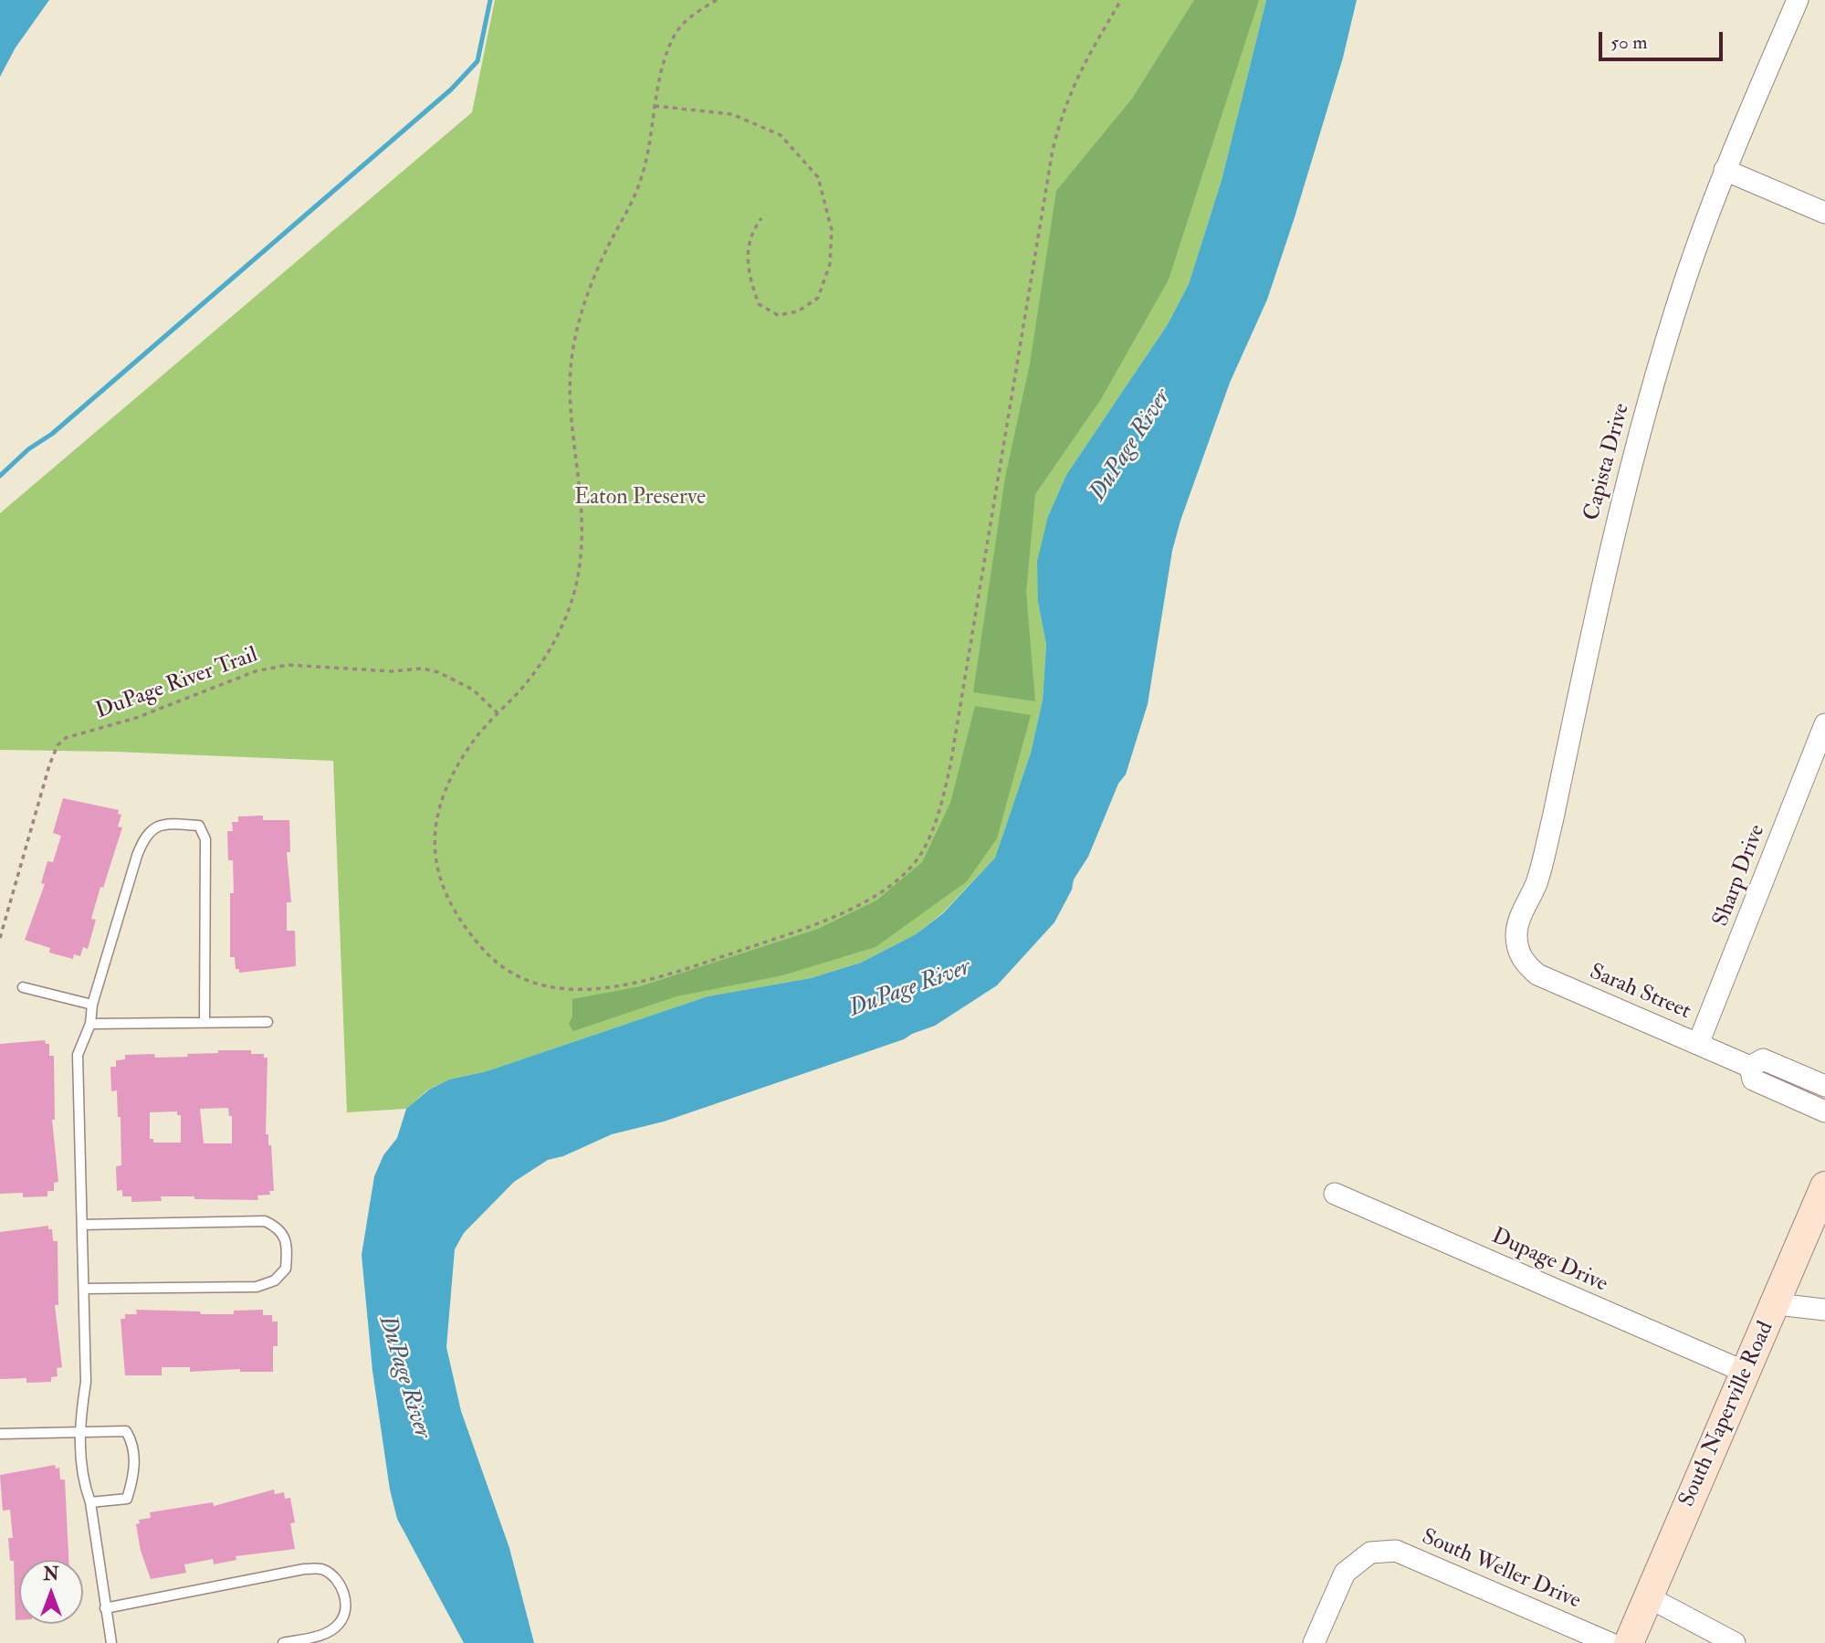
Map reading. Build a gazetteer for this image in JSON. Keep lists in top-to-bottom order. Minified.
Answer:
{"streets":{"main road":["South Naperville Road"],"street":["Capista Drive","Sharp Drive","Sarah Street","Dupage Drive","South Weller Drive"],"path":["DuPage River Trail"]},"crossings":[["Capista Drive","Sarah Street"],["Sharp Drive","Sarah Street"],["Dupage Drive","South Naperville Road"]],"water":["DuPage River"],"parks":["Eaton Preserve"],"scale_bar":"50 m","north":"top"}
